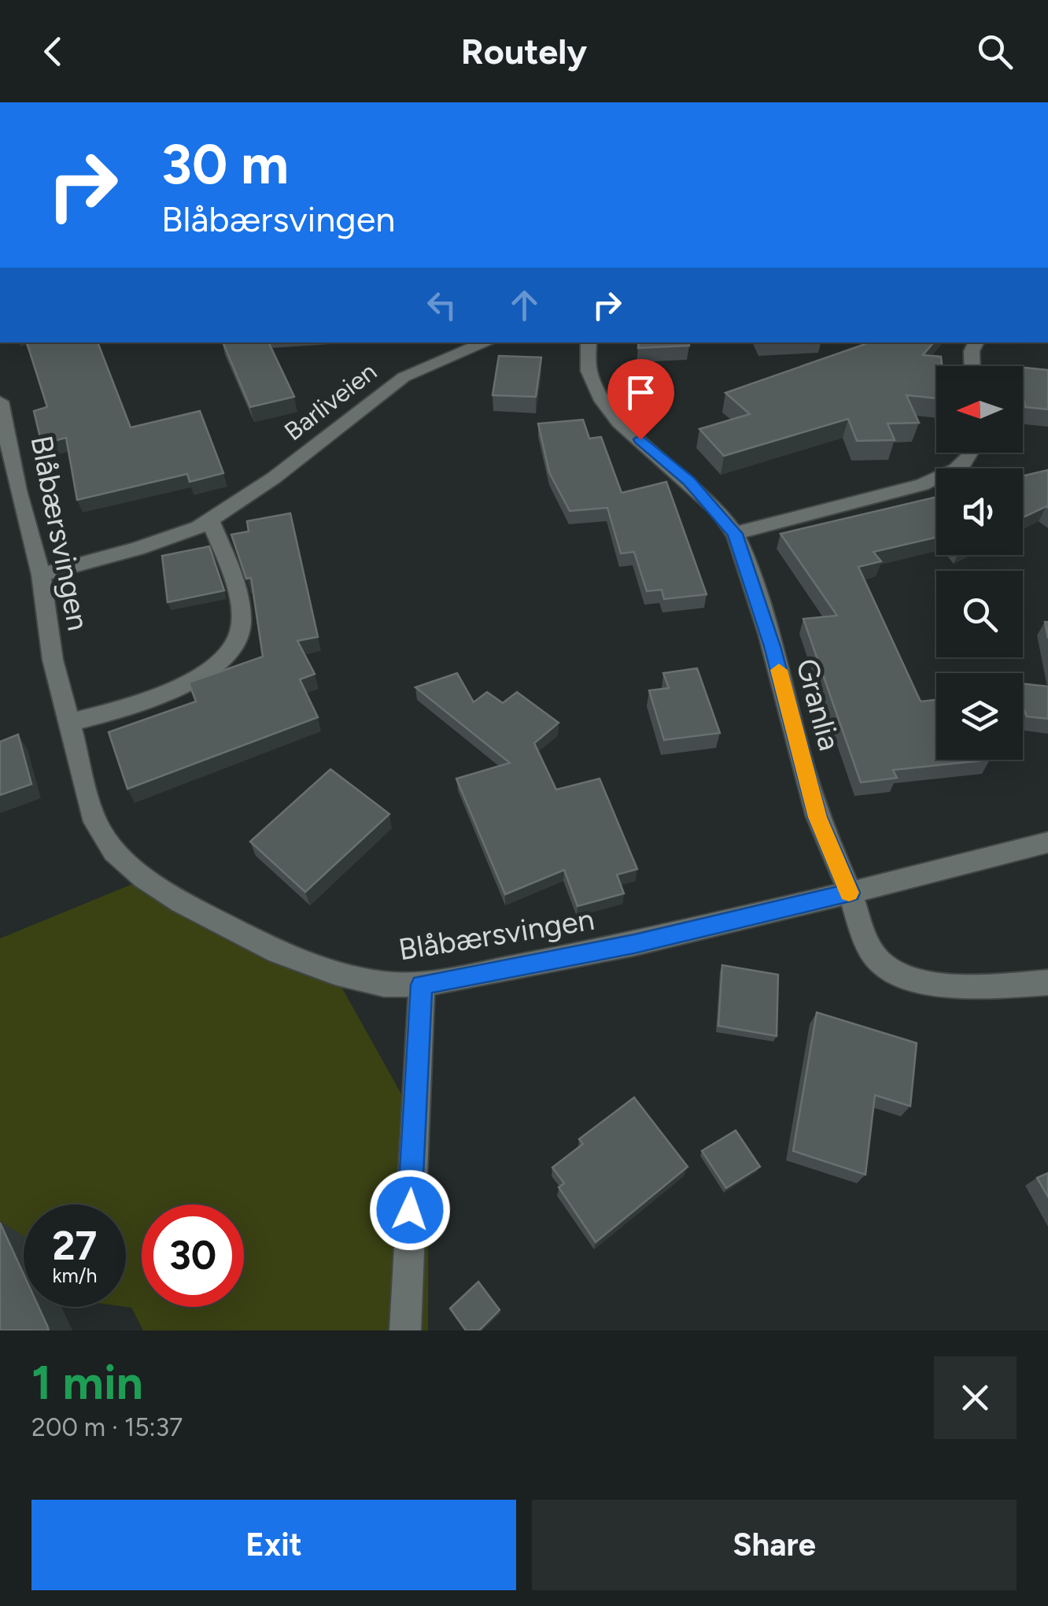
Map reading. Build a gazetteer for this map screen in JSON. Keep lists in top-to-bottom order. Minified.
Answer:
{"streets":{"street":["Barliveien","Blåbærsvingen","Granlia"]},"crossings":[["Barliveien","Blåbærsvingen"],["Blåbærsvingen","Granlia"]],"north":"left","page":{"header":"Routely","turn":["30 m","Blåbærsvingen"],"speed":"27 km/h","limit":"30","heading":["1 min","200 m · 15:37"],"buttons":["Exit","Share"]}}
